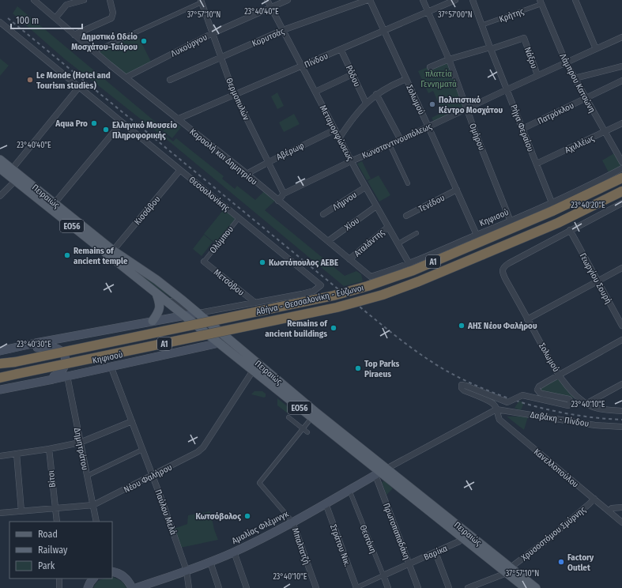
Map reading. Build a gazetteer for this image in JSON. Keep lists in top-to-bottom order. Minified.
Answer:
{"streets":{"highway":["Α1","Αθήνα - Θεσσαλονίκη - Εύζωνοι"],"main road":["Πειραιώς","Κηφισού","ΕΟ56","Αμαλίας Φλέμινγκ"],"street":["Κρήτης","Κορυτσάς","Λυκούργου","Νάξου","Πίνδου","Ρόδου","Λάμπρου Κατσώνη","Θερμοπυλών","Σολωμού","Πατρόκλου","Ρήγα Φεραίου","Μεταμορφώσεως","Ομήρου","Κωνσταντινουπόλεως","Αχιλλέως","Αβέρωφ","Καραολή και Δημητρίου","Θεσσαλονίκης","Λήμνου","Τενέδου","Κισσάβου","Χίου","Ολύμπου","Αταλάντης","Γεωργίου Σουρή","Μετσόβου","Δαβάκη - Πίνδου","Δημητράτου","Κανελλοπούλου","Νέου Φαλήρου","Βίτσι","Παύλου Μελά","Πρωτοπαπαδάκη","Χρυσοστόμου Σμύρνης","Θεοτόκη","Στράτου Νικ.","Μπαλτατζή","Βαρίκα"]},"crossings":[["Κρήτης","Λάμπρου Κατσώνη"],["Κρήτης","Ρήγα Φεραίου"],["Κορυτσάς","Θερμοπυλών"],["Κορυτσάς","Σολωμού"],["Κορυτσάς","Μεταμορφώσεως"],["Λυκούργου","Θερμοπυλών"],["Λυκούργου","Μεταμορφώσεως"],["Λυκούργου","Καραολή και Δημητρίου"],["Νάξου","Ρήγα Φεραίου"],["Νάξου","Ομήρου"],["Νάξου","Κωνσταντινουπόλεως"],["Πίνδου","Ρόδου"],["Πίνδου","Θερμοπυλών"],["Πίνδου","Σολωμού"],["Πίνδου","Μεταμορφώσεως"],["Πίνδου","Ομήρου"],["Πίνδου","Καραολή και Δημητρίου"],["Λάμπρου Κατσώνη","Πατρόκλου"],["Λάμπρου Κατσώνη","Κωνσταντινουπόλεως"],["Λάμπρου Κατσώνη","Αχιλλέως"],["Θερμοπυλών","Κωνσταντινουπόλεως"],["Θερμοπυλών","Αβέρωφ"],["Σολωμού","Κωνσταντινουπόλεως"],["Σολωμού","Τενέδου"],["Σολωμού","Κηφισού"],["Σολωμού","Γεωργίου Σουρή"],["Πατρόκλου","Ρήγα Φεραίου"],["Ρήγα Φεραίου","Κωνσταντινουπόλεως"],["Ρήγα Φεραίου","Αχιλλέως"],["Ρήγα Φεραίου","Κηφισού"],["Μεταμορφώσεως","Κωνσταντινουπόλεως"],["Μεταμορφώσεως","Αβέρωφ"],["Μεταμορφώσεως","Λήμνου"],["Μεταμορφώσεως","Κηφισού"],["Μεταμορφώσεως","Χίου"],["Μεταμορφώσεως","Αταλάντης"],["Ομήρου","Κωνσταντινουπόλεως"],["Ομήρου","Κηφισού"],["Κωνσταντινουπόλεως","Καραολή και Δημητρίου"],["Αβέρωφ","Καραολή και Δημητρίου"],["Καραολή και Δημητρίου","Κηφισού"],["Καραολή και Δημητρίου","Χίου"],["Καραολή και Δημητρίου","Αταλάντης"],["Θεσσαλονίκης","Πειραιώς"],["Θεσσαλονίκης","Κισσάβου"],["Θεσσαλονίκης","Ολύμπου"],["Θεσσαλονίκης","Μετσόβου"],["Πειραιώς","Κισσάβου"],["Πειραιώς","Κηφισού"],["Πειραιώς","Νέου Φαλήρου"],["Πειραιώς","Αμαλίας Φλέμινγκ"],["Πειραιώς","Πρωτοπαπαδάκη"],["Πειραιώς","Χρυσοστόμου Σμύρνης"],["Πειραιώς","Βαρίκα"],["Κηφισού","Δημητράτου"],["Κηφισού","Παύλου Μελά"],["Ολύμπου","Μετσόβου"],["Δαβάκη - Πίνδου","Κανελλοπούλου"],["Δημητράτου","Νέου Φαλήρου"],["Κανελλοπούλου","Χρυσοστόμου Σμύρνης"],["Νέου Φαλήρου","Βίτσι"],["Νέου Φαλήρου","Παύλου Μελά"],["Παύλου Μελά","Αμαλίας Φλέμινγκ"],["Αμαλίας Φλέμινγκ","Πρωτοπαπαδάκη"],["Αμαλίας Φλέμινγκ","Θεοτόκη"],["Αμαλίας Φλέμινγκ","Στράτου Νικ."],["Αμαλίας Φλέμινγκ","Μπαλτατζή"],["Πρωτοπαπαδάκη","Βαρίκα"],["Θεοτόκη","Βαρίκα"],["Στράτου Νικ.","Βαρίκα"]],"parks":["πλατεία Γεννηματά"],"places":["Δημοτικό Ωδείο Μοσχάτου-Ταύρου","Le Monde (Hotel and Tourism studies)","Πολιτιστικό Κέντρο Μοσχάτου","Aqua Pro","Ελληνικό Μουσείο Πληροφορικής","Remains of ancient temple","Κωστόπουλος ΑΕΒΕ","ΑΗΣ Νέου Φαλήρου","Remains of ancient buildings","Top Parks Piraeus","Κωτσόβολος","Factory Outlet"],"legend":["Road","Railway","Park"],"scale_bar":"100 m","coordinates":["23°40'40\"E","37°57'10\"N","37°57'00\"N","23°40'20\"E","23°40'30\"E","23°40'10\"E"]}
